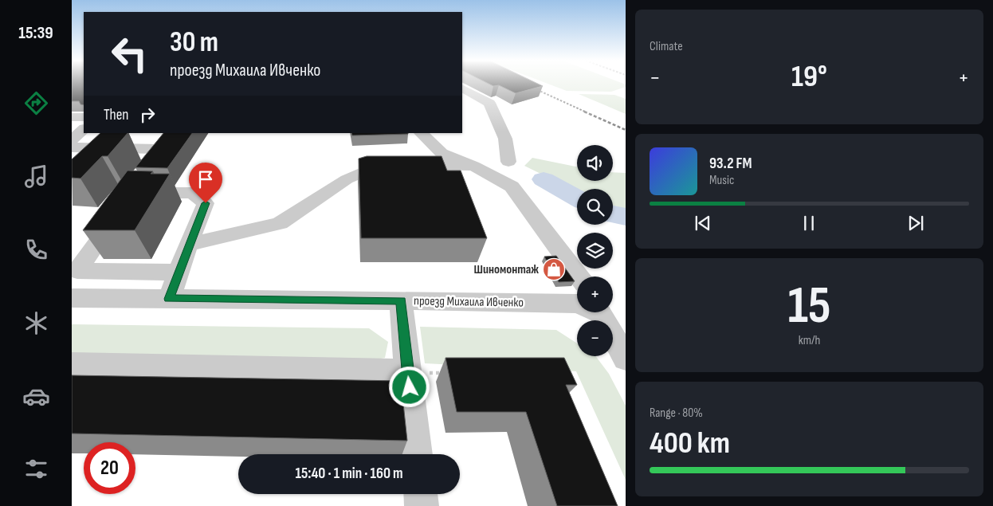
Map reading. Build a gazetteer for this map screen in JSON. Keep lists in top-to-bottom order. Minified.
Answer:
{"streets":{"street":["проезд Михаила Ивченко"]},"places":{"shop":["Шиномонтаж"]},"page":{"tabs":"15:39","tile":["Climate",["15","km/h"],["Range · 80%","400 km"]],"turn":["30 m","проезд Михаила Ивченко"],"heat":["−","19°","+"],"then":"Then","map_buttons":["+","−"],"song":["93.2 FM","Music"],"limit":"20","trip":"15:40 · 1 min · 160 m"}}
